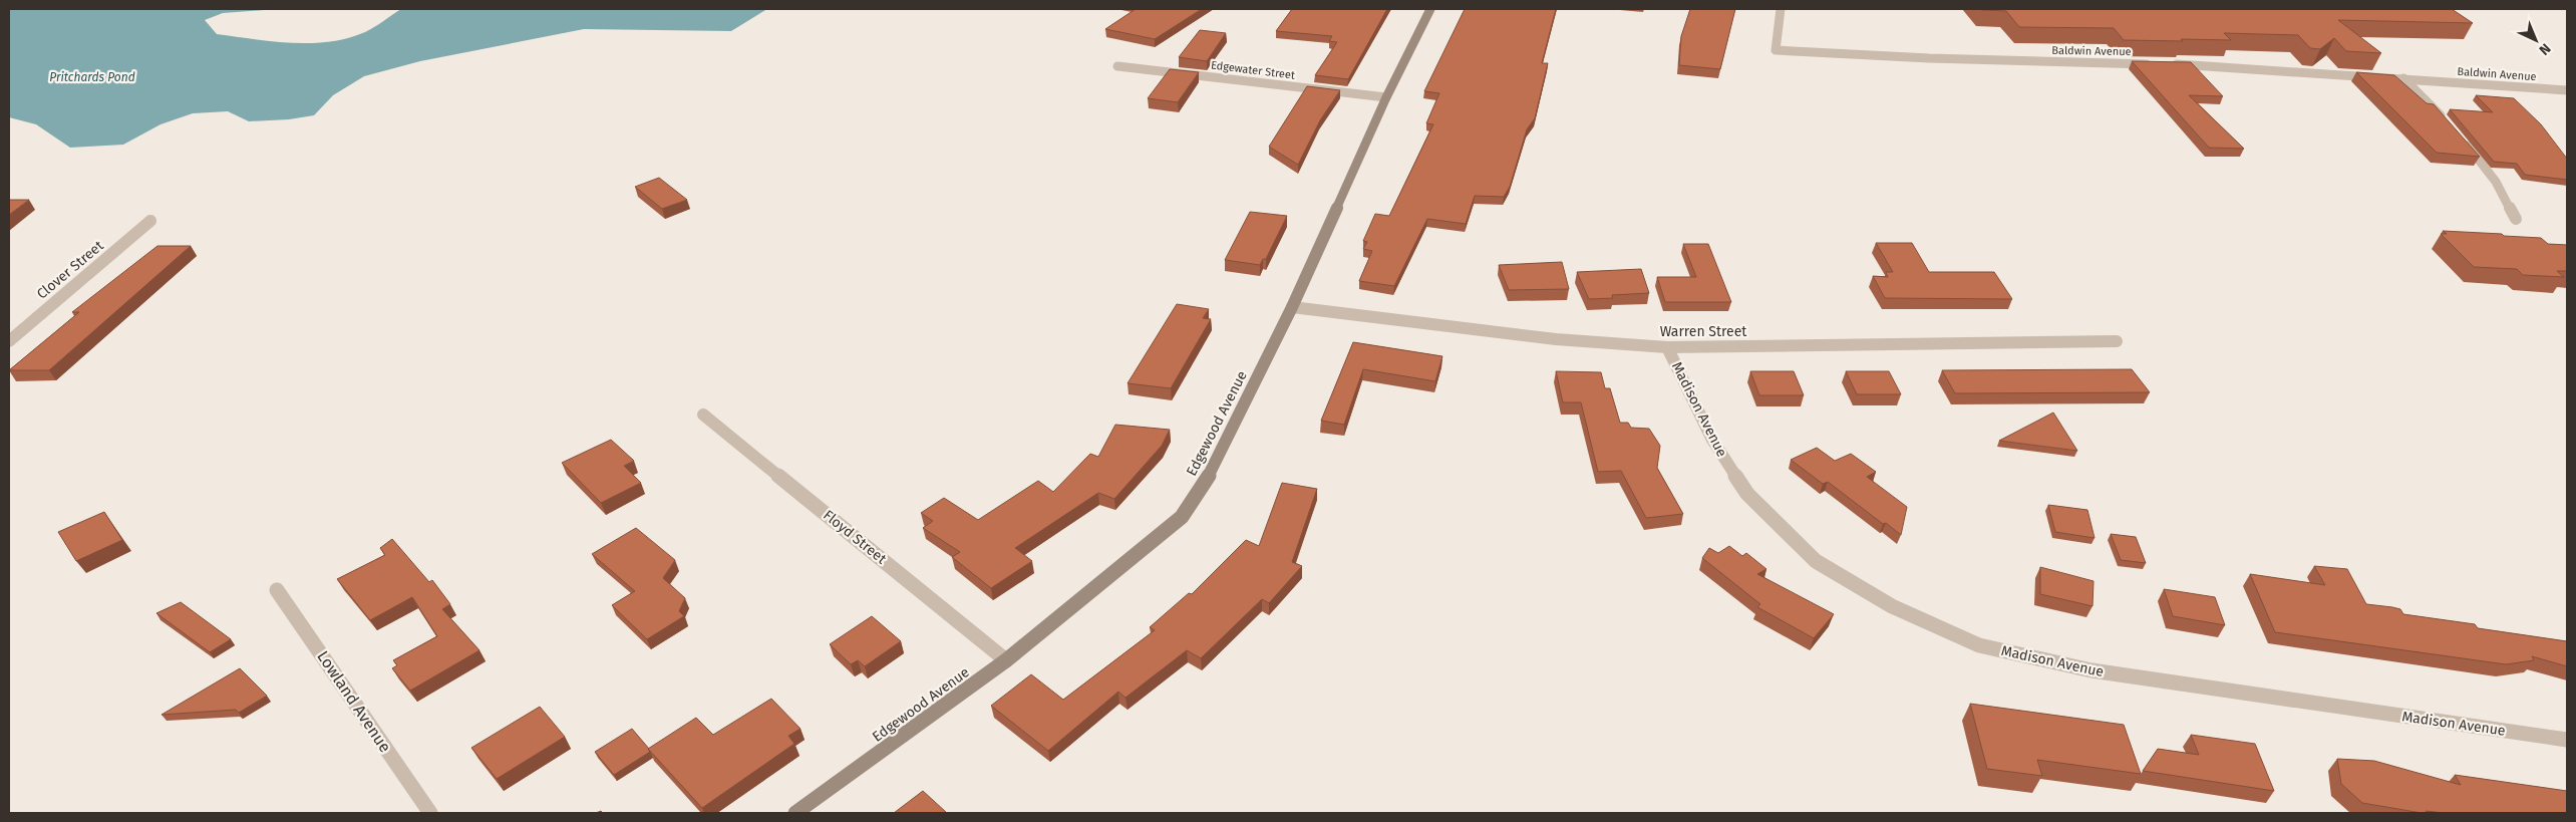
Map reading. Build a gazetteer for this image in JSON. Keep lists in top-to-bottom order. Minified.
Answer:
{"streets":{"street":["Baldwin Avenue","Edgewater Street","Clover Street","Warren Street","Madison Avenue","Edgewood Avenue","Floyd Street","Lowland Avenue"]},"crossings":[["Edgewater Street","Edgewood Avenue"],["Warren Street","Madison Avenue"],["Warren Street","Edgewood Avenue"],["Edgewood Avenue","Floyd Street"]],"water":["Pritchards Pond"],"north":"bottom right"}
